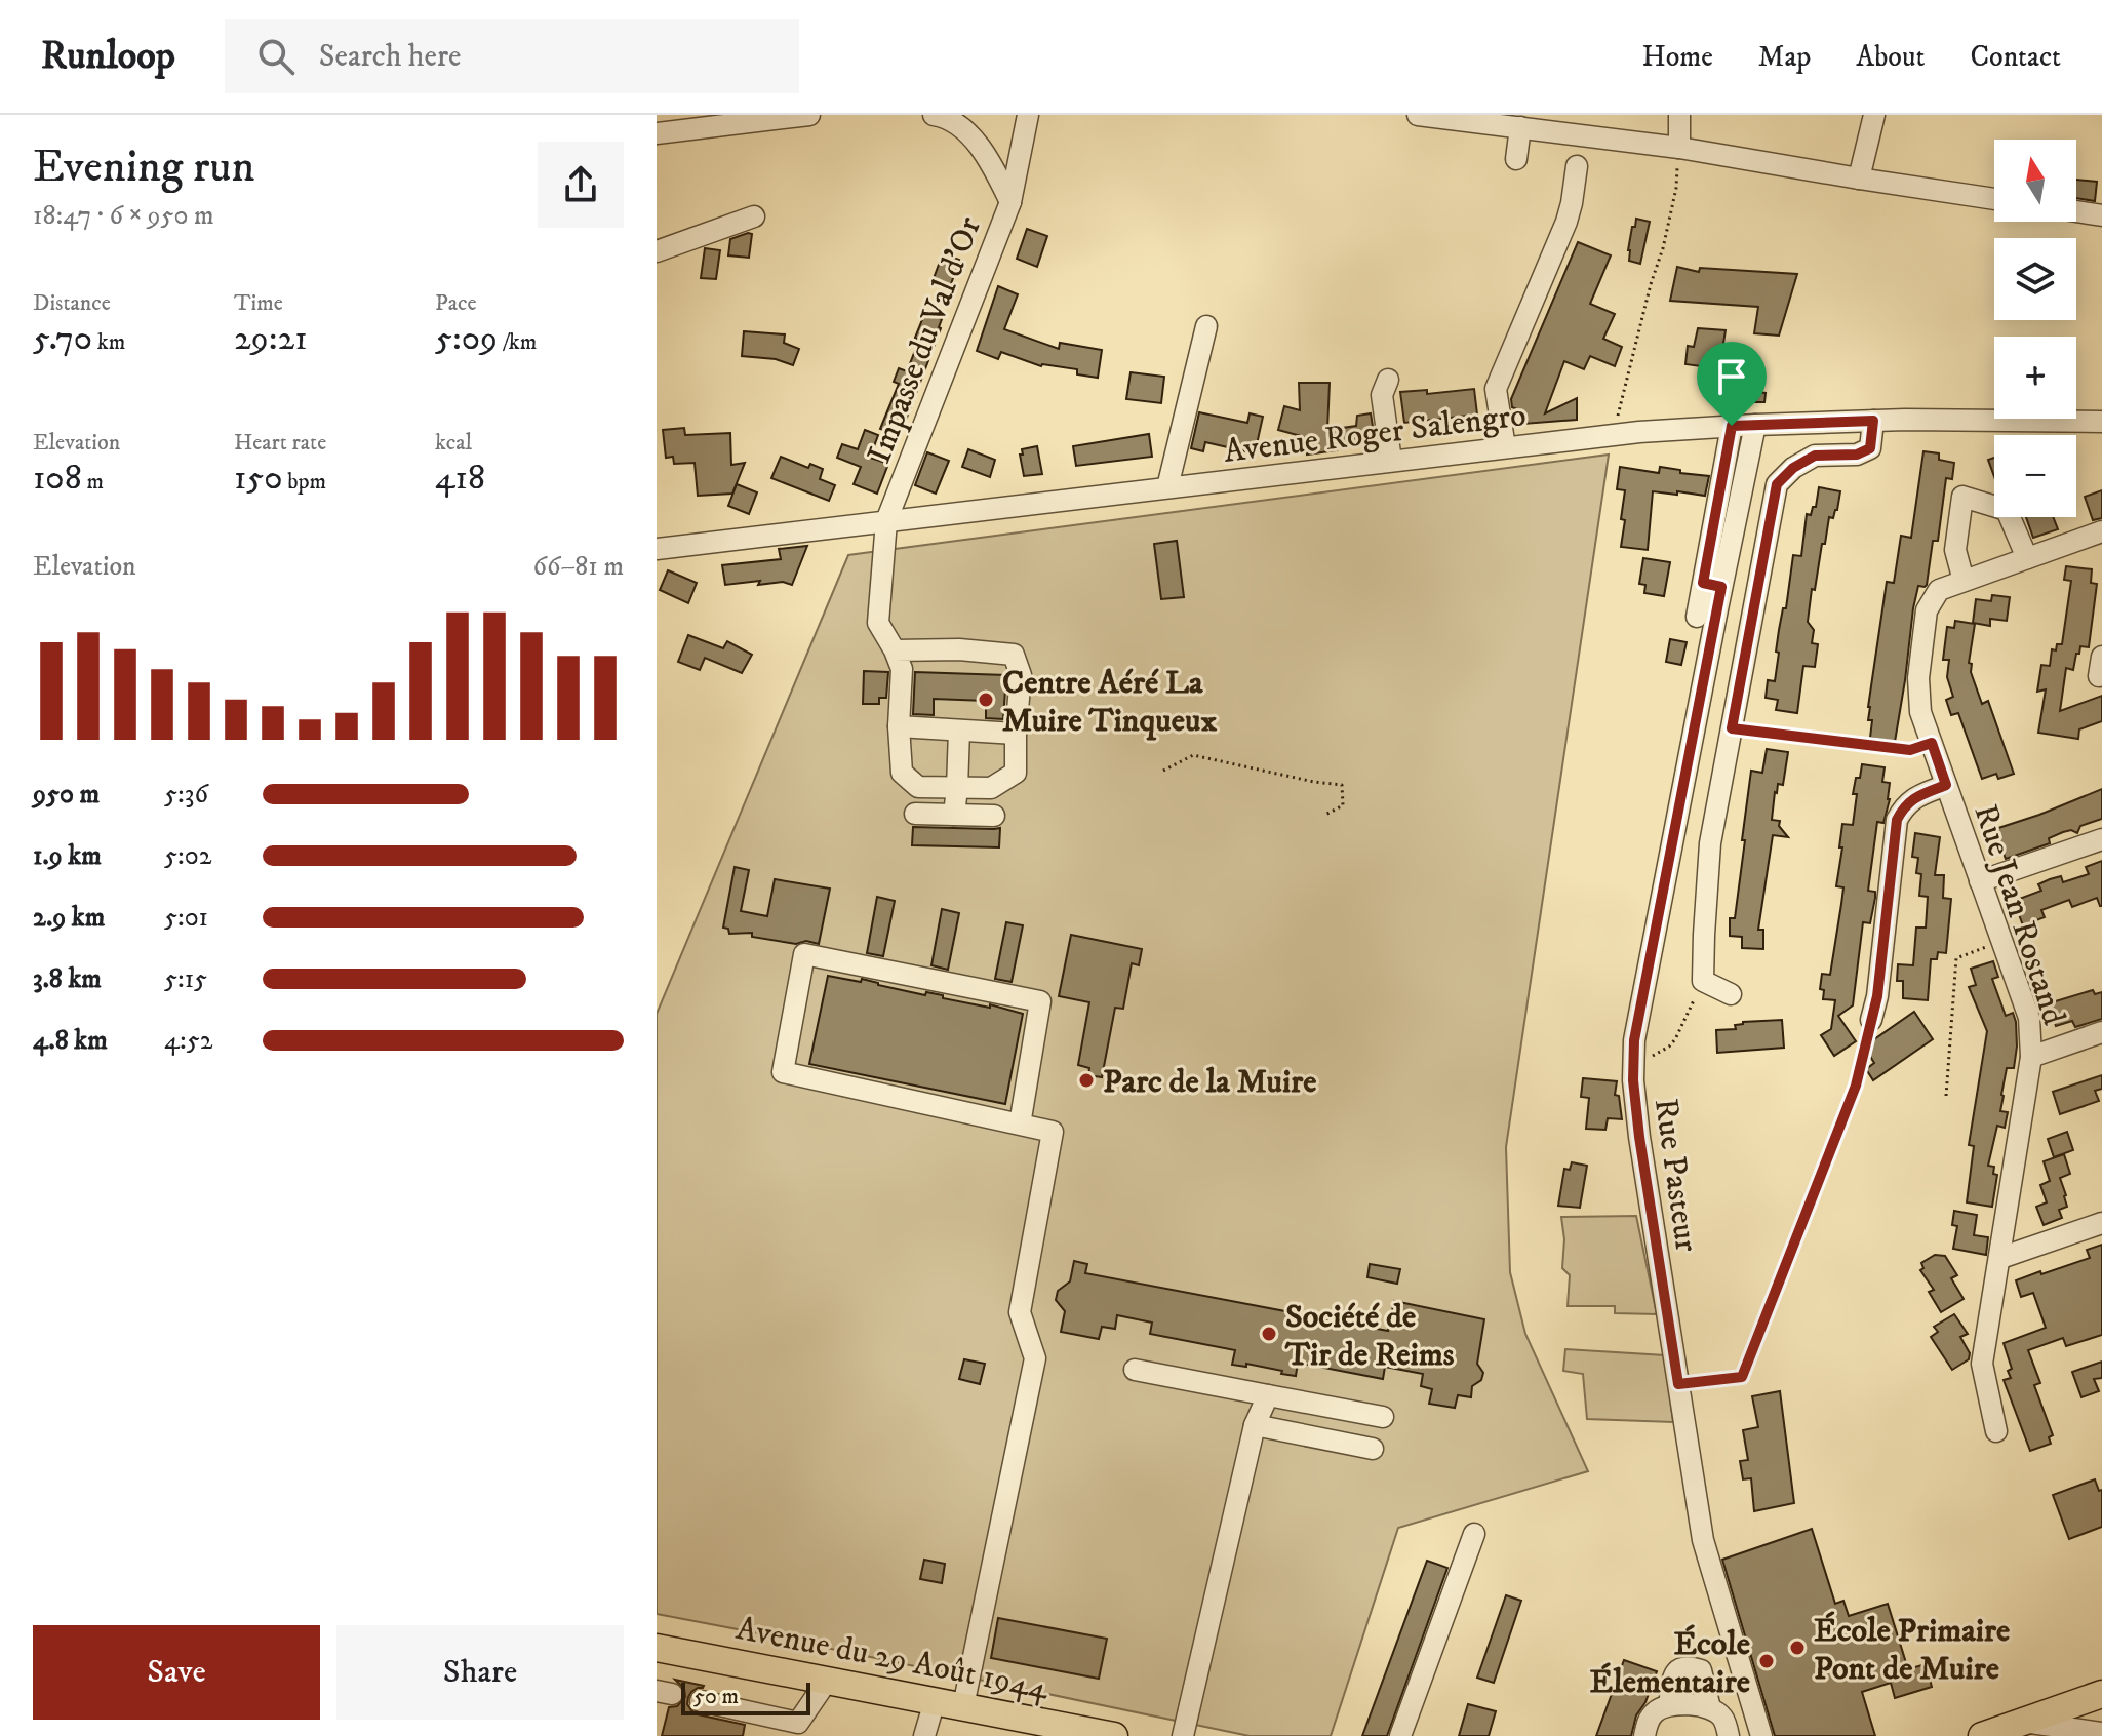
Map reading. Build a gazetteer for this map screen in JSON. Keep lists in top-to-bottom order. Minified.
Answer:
{"streets":{"main road":["Avenue du 29 Août 1944"],"street":["Impasse du Val d'Or","Avenue Roger Salengro","Rue Jean Rostand","Rue Pasteur"]},"crossings":[["Impasse du Val d'Or","Avenue Roger Salengro"],["Avenue Roger Salengro","Rue Pasteur"]],"places":["Centre Aéré La Muire Tinqueux","Parc de la Muire","Société de Tir de Reims","École Primaire Pont de Muire","École Élementaire"],"scale_bar":"50 m","north":"top","page":{"header":"Runloop","search":"Search here","nav":["Home","Map","About","Contact"],"heading":["Evening run","18:47 · 6 × 950 m"],"map_buttons":["+","−"],"stats":[["Distance","5.70 km"],["Time","29:21"],["Pace","5:09 /km"],["Elevation","108 m"],["Heart rate","150 bpm"],["kcal","418"]],"chart":["Elevation","66–81 m"],"list":[{"name":"950 m","note":"5:36"},{"name":"1.9 km","note":"5:02"},{"name":"2.9 km","note":"5:01"},{"name":"3.8 km","note":"5:15"},{"name":"4.8 km","note":"4:52"}],"buttons":["Save","Share"],"scale":"50 m"}}
